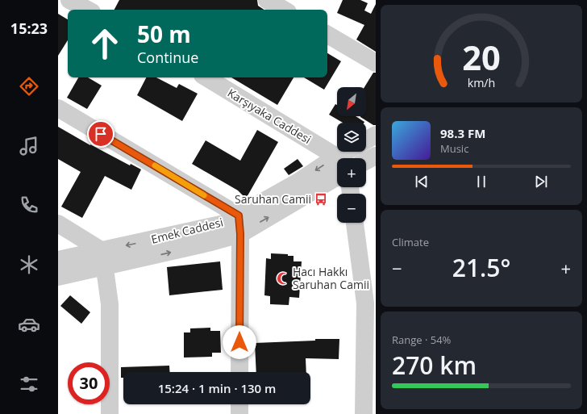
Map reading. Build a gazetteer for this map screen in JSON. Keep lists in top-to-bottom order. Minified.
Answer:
{"streets":{"street":["Karşıyaka Caddesi","Emek Caddesi"]},"places":{"bus stop":["Saruhan Camii"],"mosque":["Hacı Hakkı Saruhan Camii"]},"north":"bottom left","page":{"tabs":"15:23","turn":["50 m","Continue"],"map_buttons":["+","−"],"song":["98.3 FM","Music"],"tile":["Climate",["Range · 54%","270 km"]],"heat":["−","21.5°","+"],"limit":"30","trip":"15:24 · 1 min · 130 m","gauge":["20","km/h"]}}
